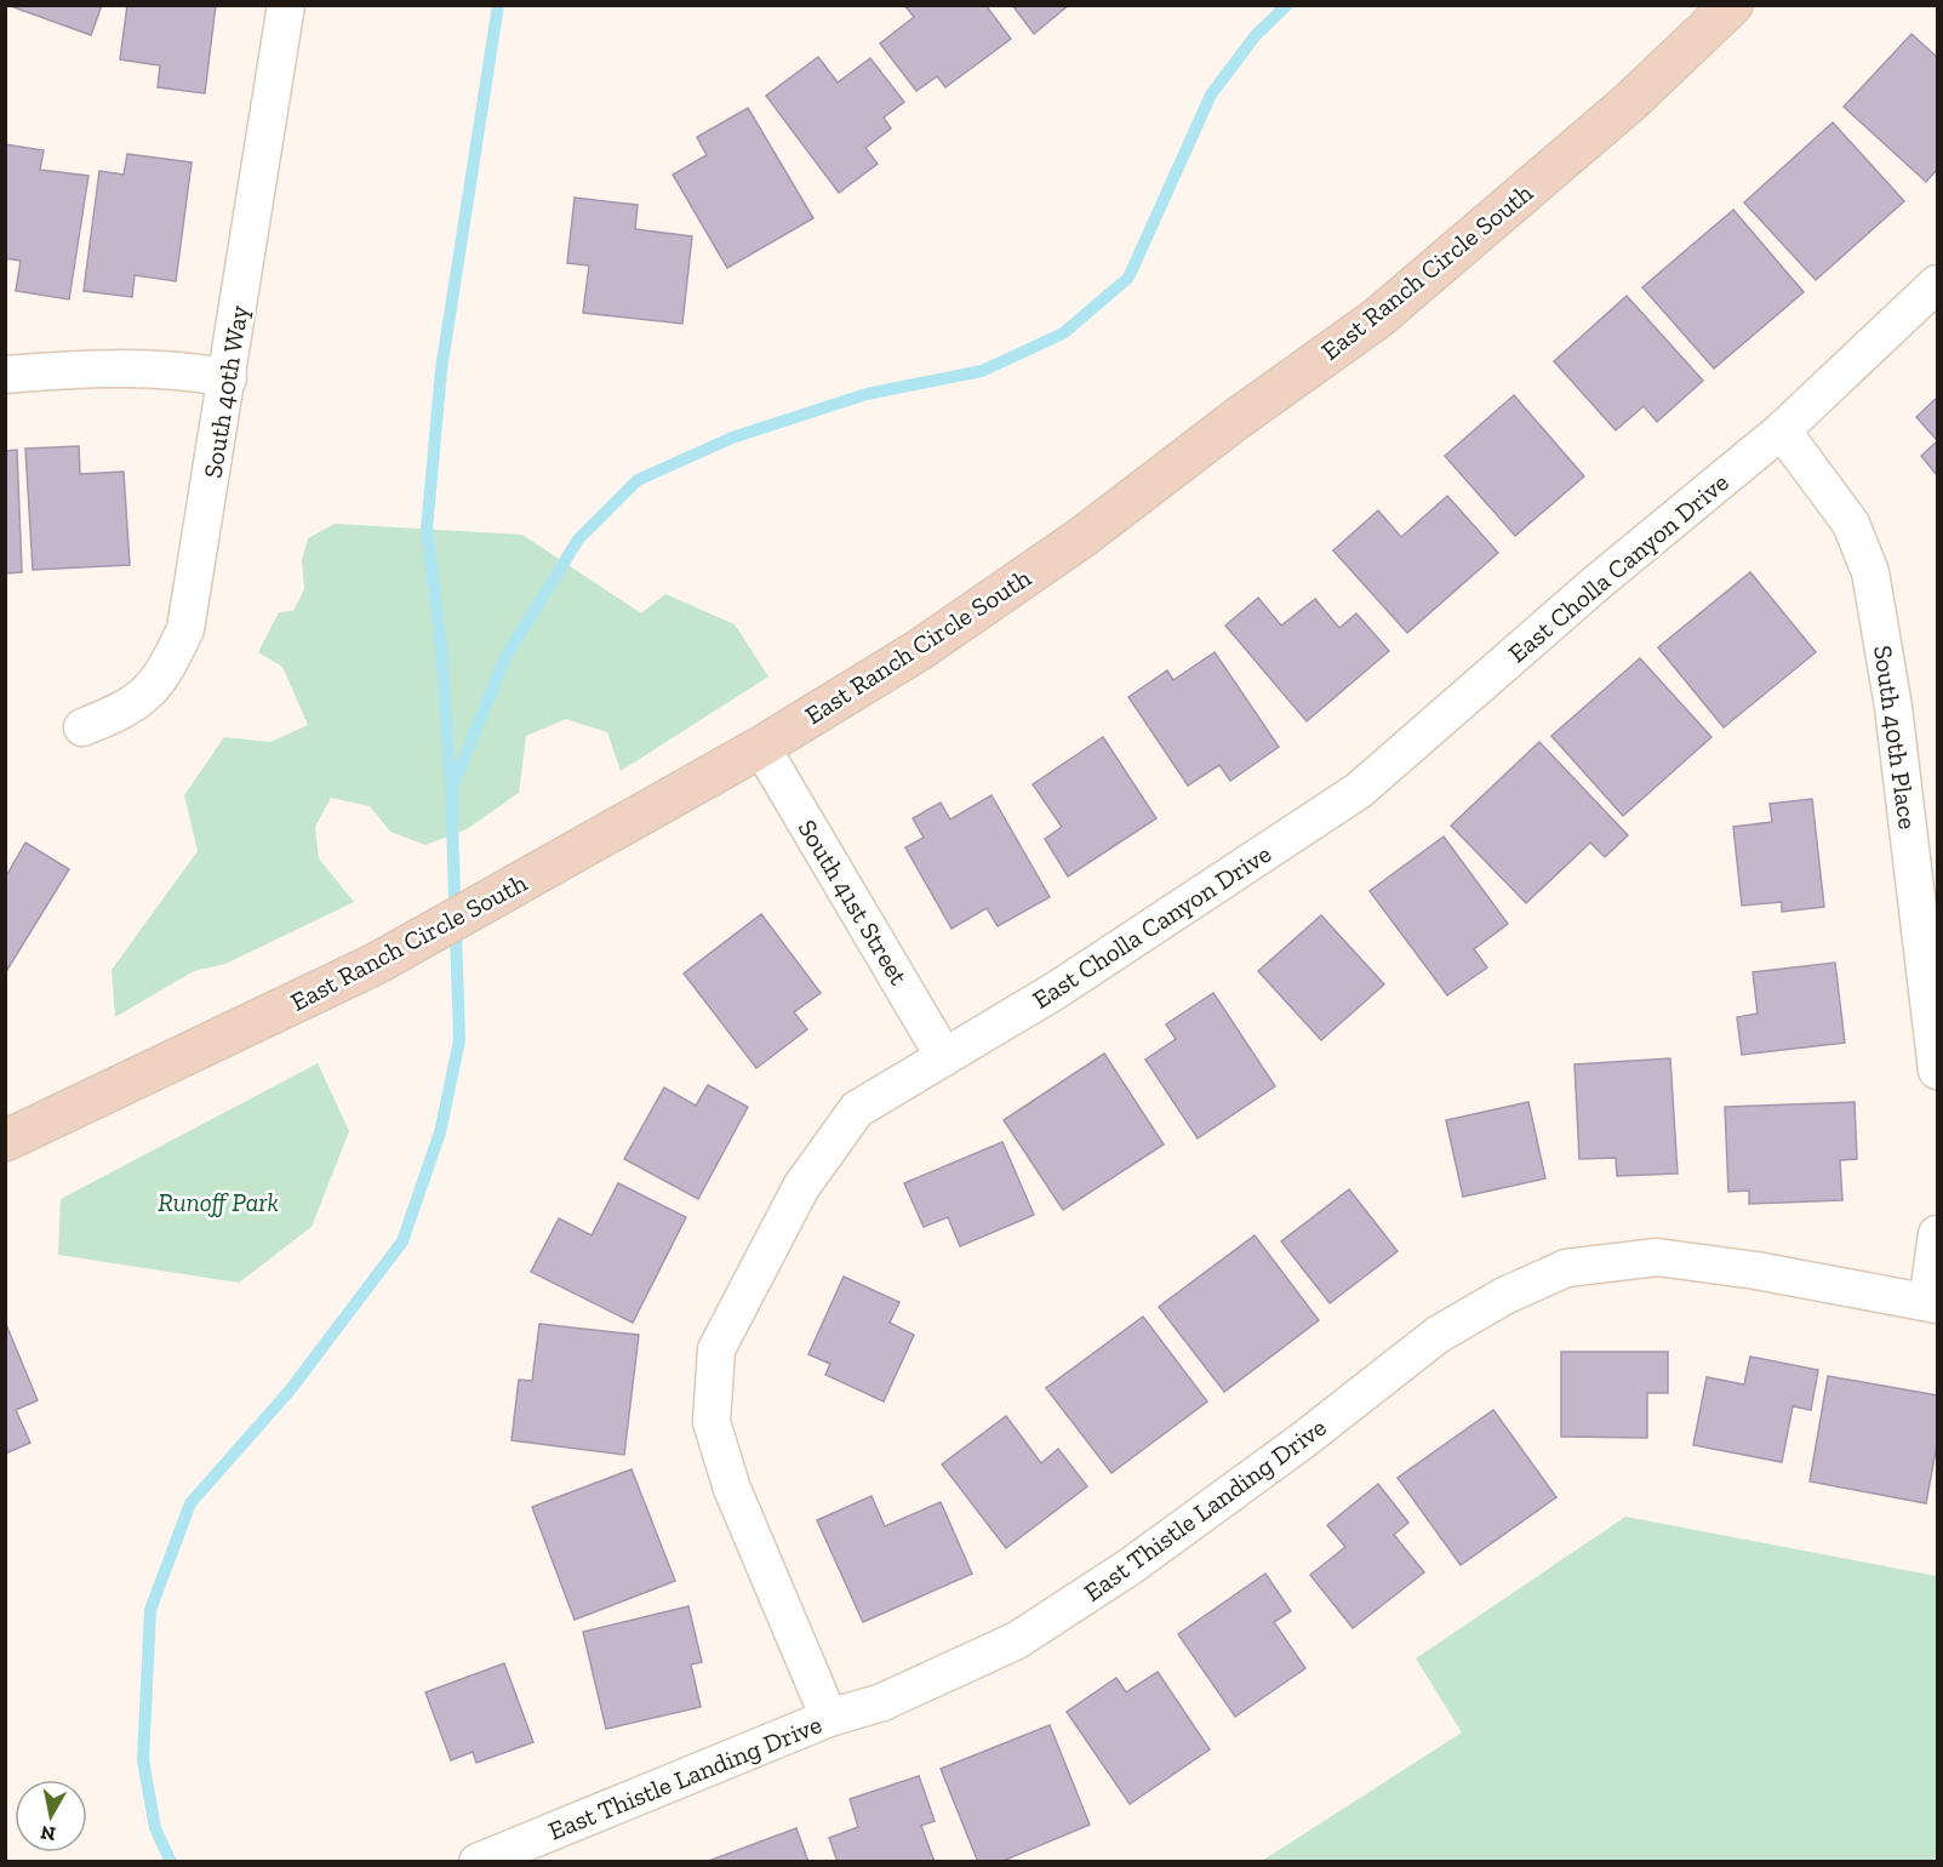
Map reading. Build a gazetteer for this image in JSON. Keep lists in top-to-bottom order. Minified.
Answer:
{"streets":{"street":["East Ranch Circle South","South 40th Way","East Cholla Canyon Drive","South 40th Place","South 41st Street","East Thistle Landing Drive"]},"crossings":[["East Ranch Circle South","South 41st Street"],["East Cholla Canyon Drive","South 40th Place"],["East Cholla Canyon Drive","South 41st Street"],["East Cholla Canyon Drive","East Thistle Landing Drive"]],"parks":["Runoff Park"],"north":"bottom"}
